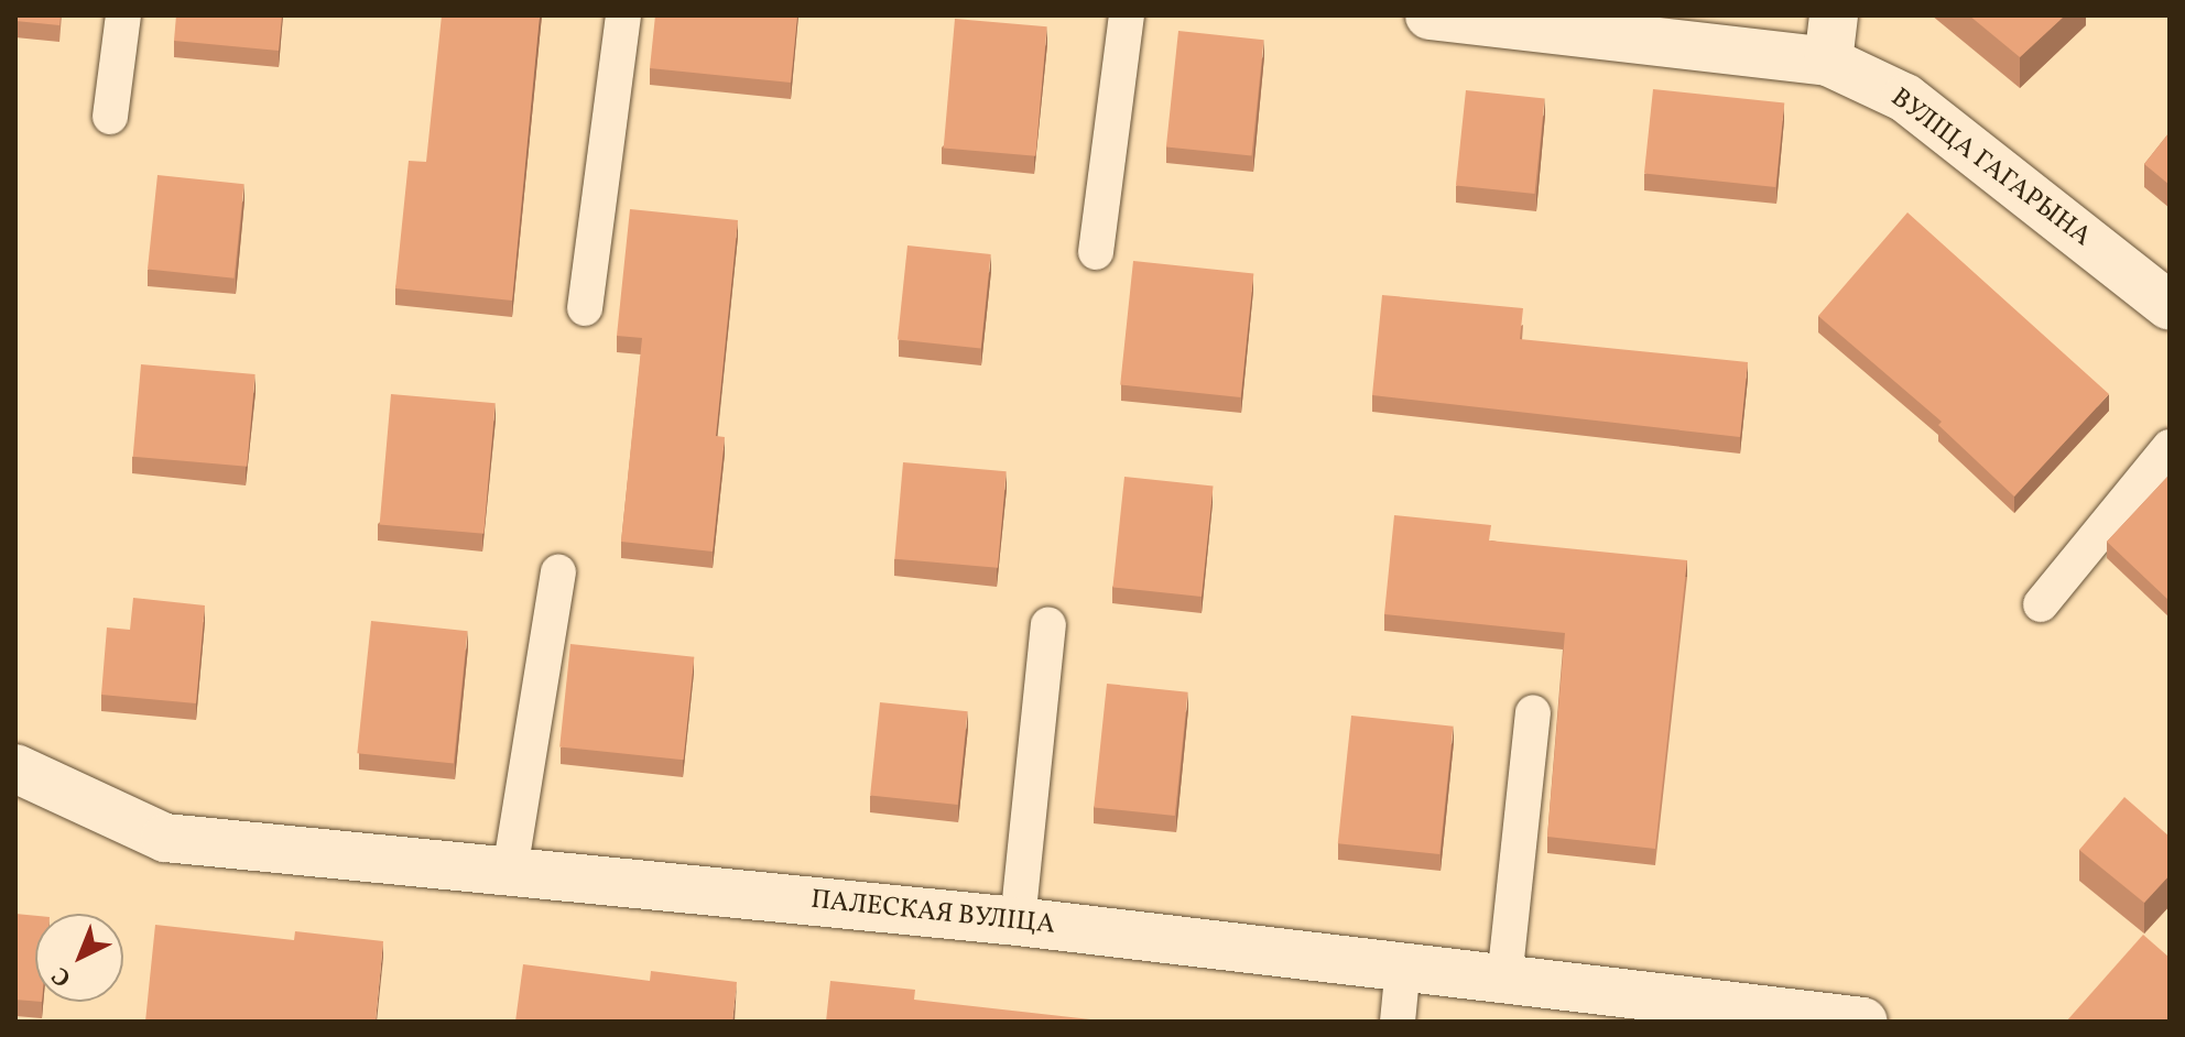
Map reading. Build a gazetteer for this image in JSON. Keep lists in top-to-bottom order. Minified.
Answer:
{"streets":{"street":["ВУЛІЦА ГАГАРЫНА","ПАЛЕСКАЯ ВУЛІЦА"]},"north":"bottom left"}
